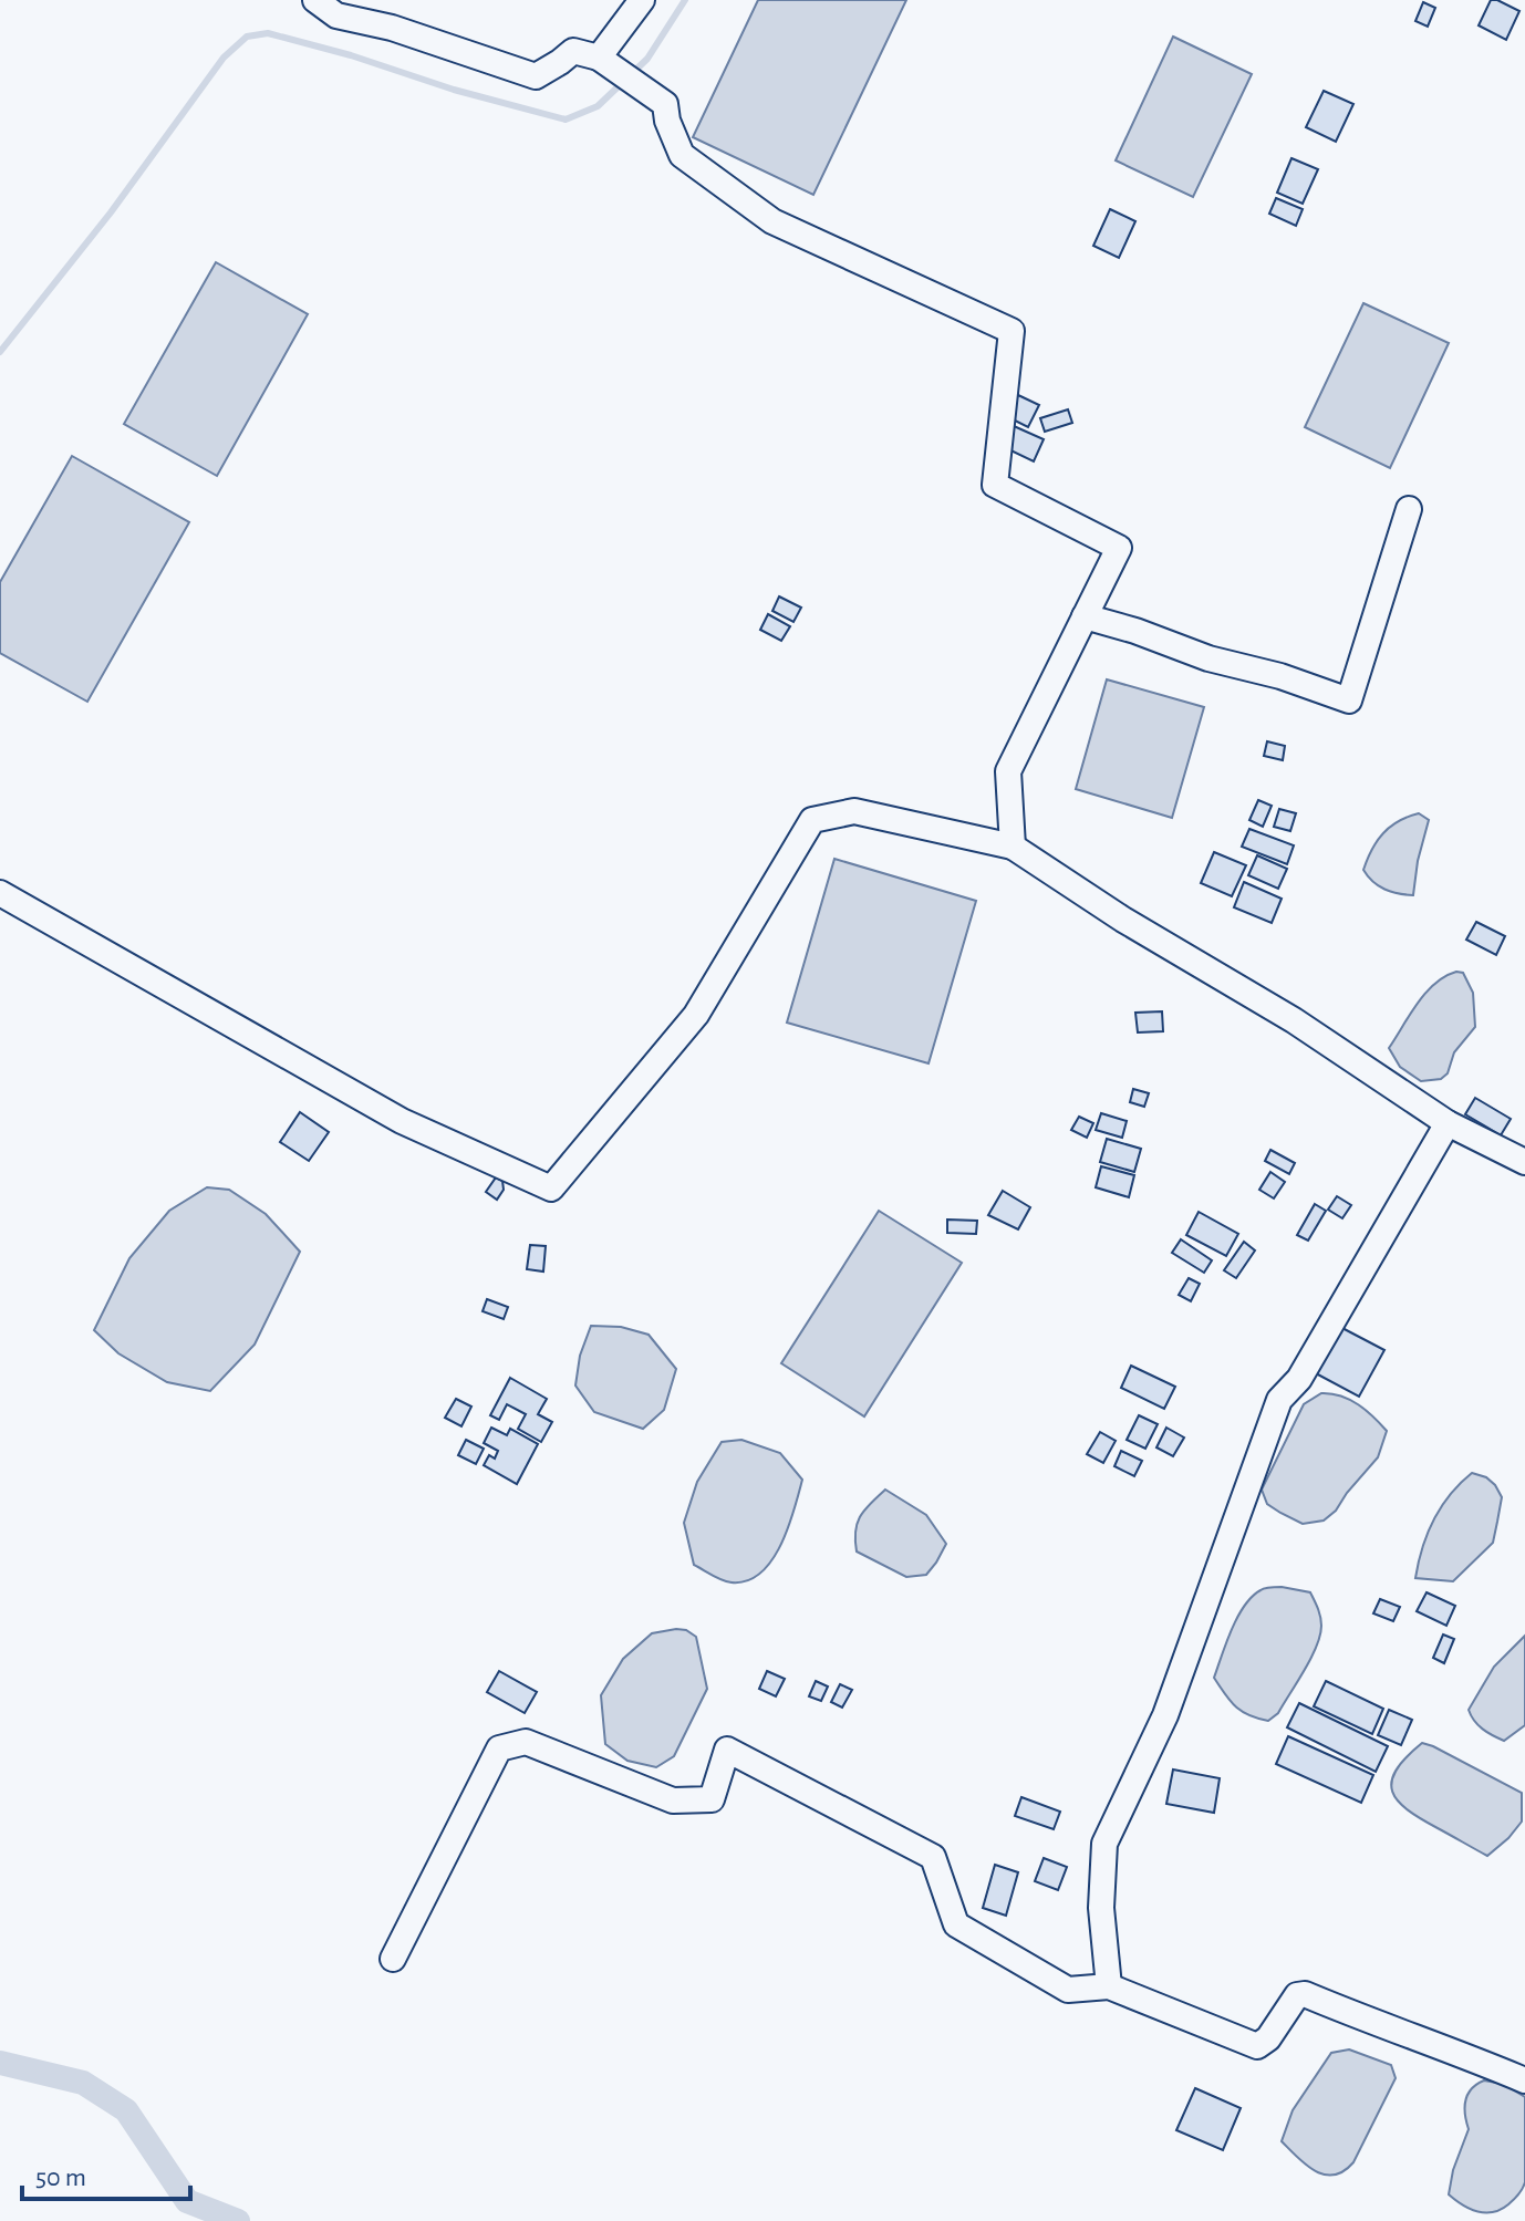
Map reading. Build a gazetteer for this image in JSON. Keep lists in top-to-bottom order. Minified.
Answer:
{"scale_bar":"50 m"}
